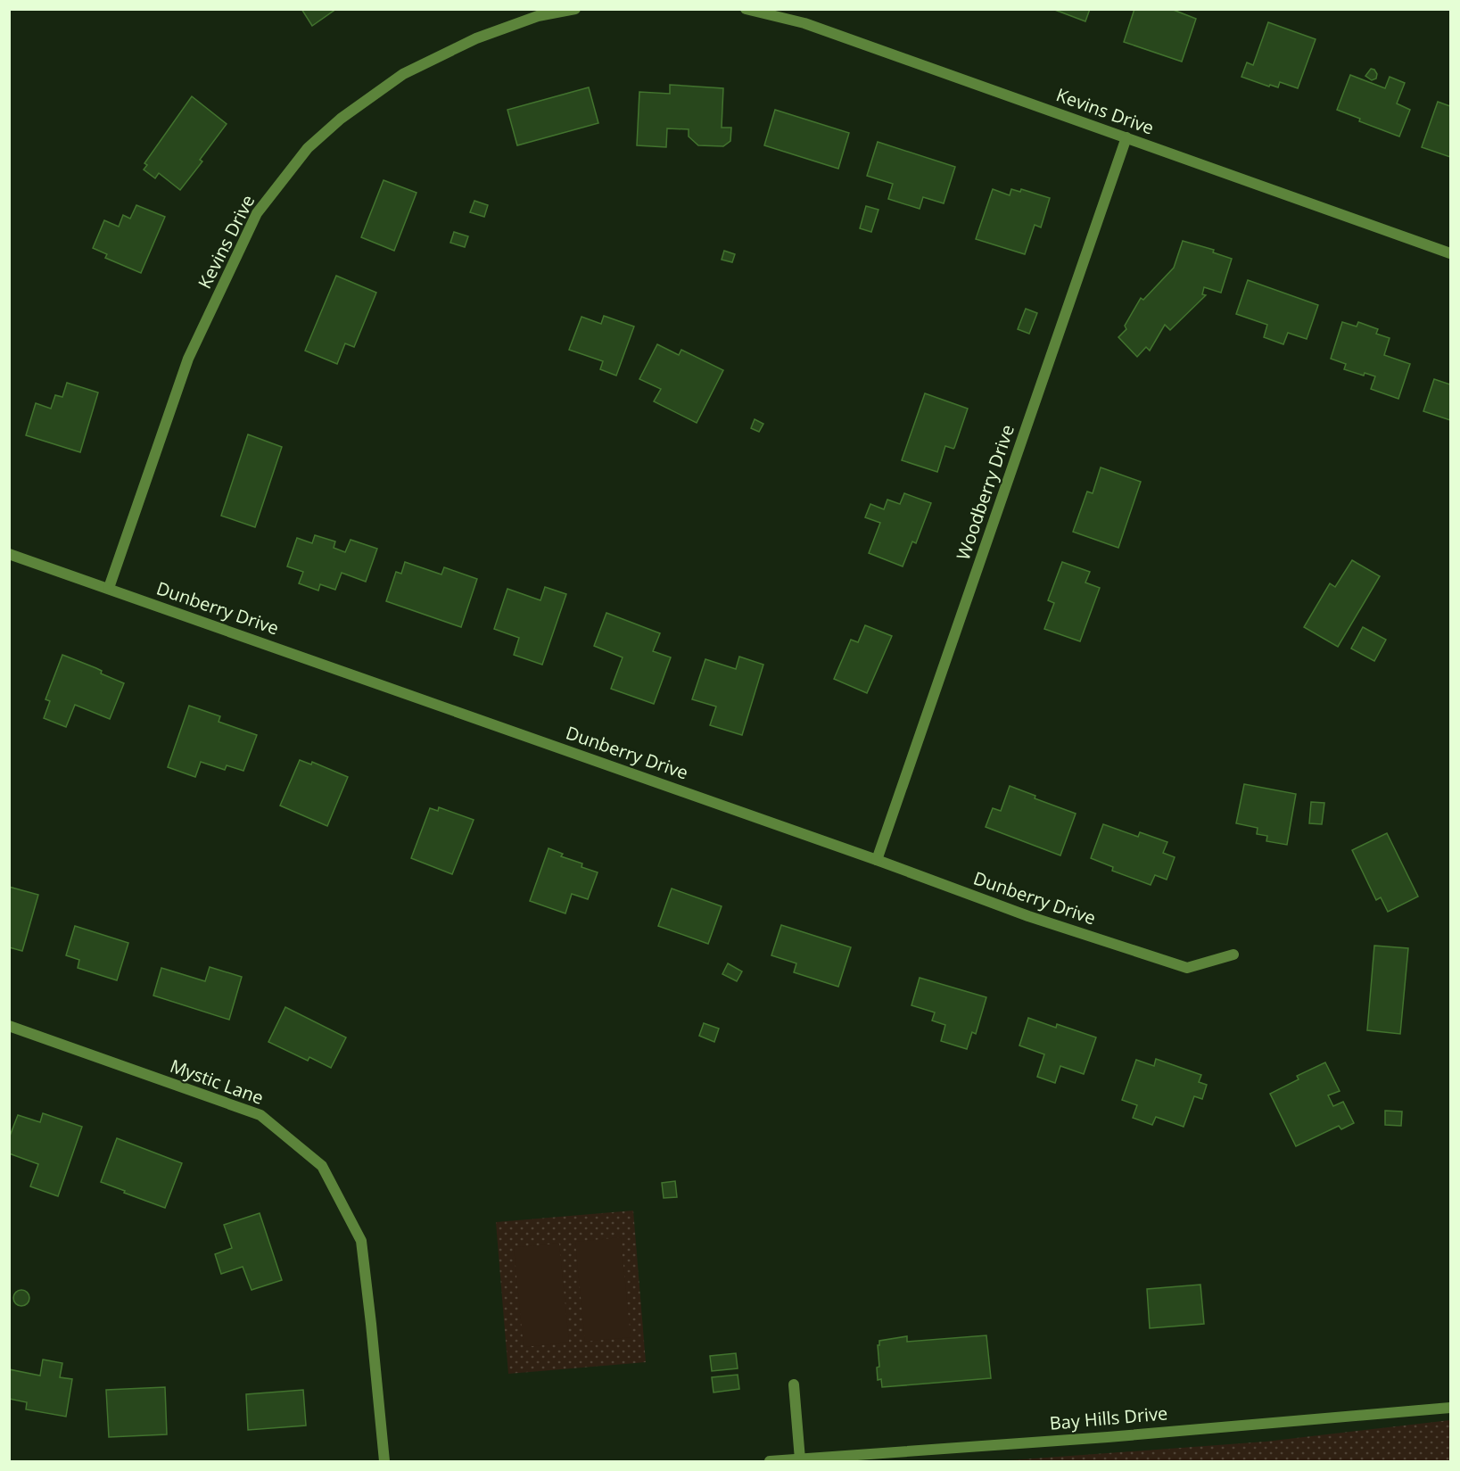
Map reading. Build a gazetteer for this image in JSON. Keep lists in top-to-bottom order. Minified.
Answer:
{"streets":{"street":["Kevins Drive","Woodberry Drive","Dunberry Drive","Mystic Lane","Bay Hills Drive"]},"crossings":[["Kevins Drive","Woodberry Drive"],["Kevins Drive","Dunberry Drive"],["Woodberry Drive","Dunberry Drive"]]}
